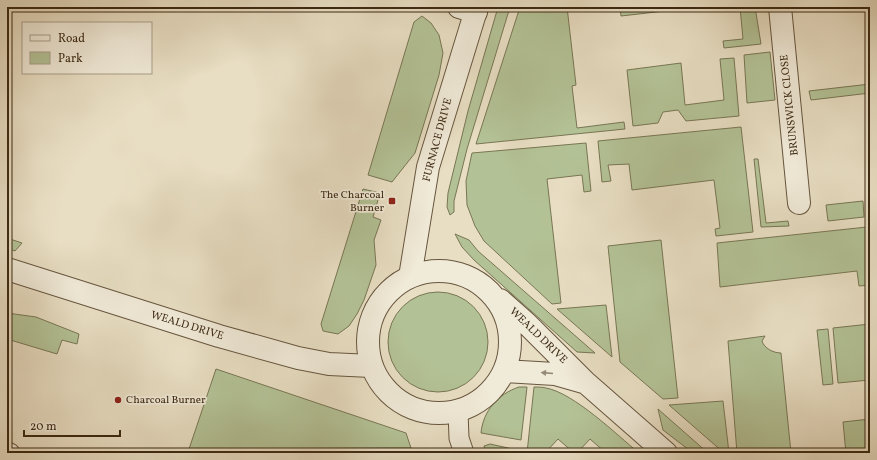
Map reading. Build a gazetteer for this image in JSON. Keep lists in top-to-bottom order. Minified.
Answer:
{"streets":{"street":["BRUNSWICK CLOSE","FURNACE DRIVE","WEALD DRIVE"]},"crossings":[["FURNACE DRIVE","WEALD DRIVE"]],"places":{"transit":["The Charcoal Burner"],"other":["Charcoal Burner"]},"legend":["Road","Park"],"scale_bar":"20 m"}
